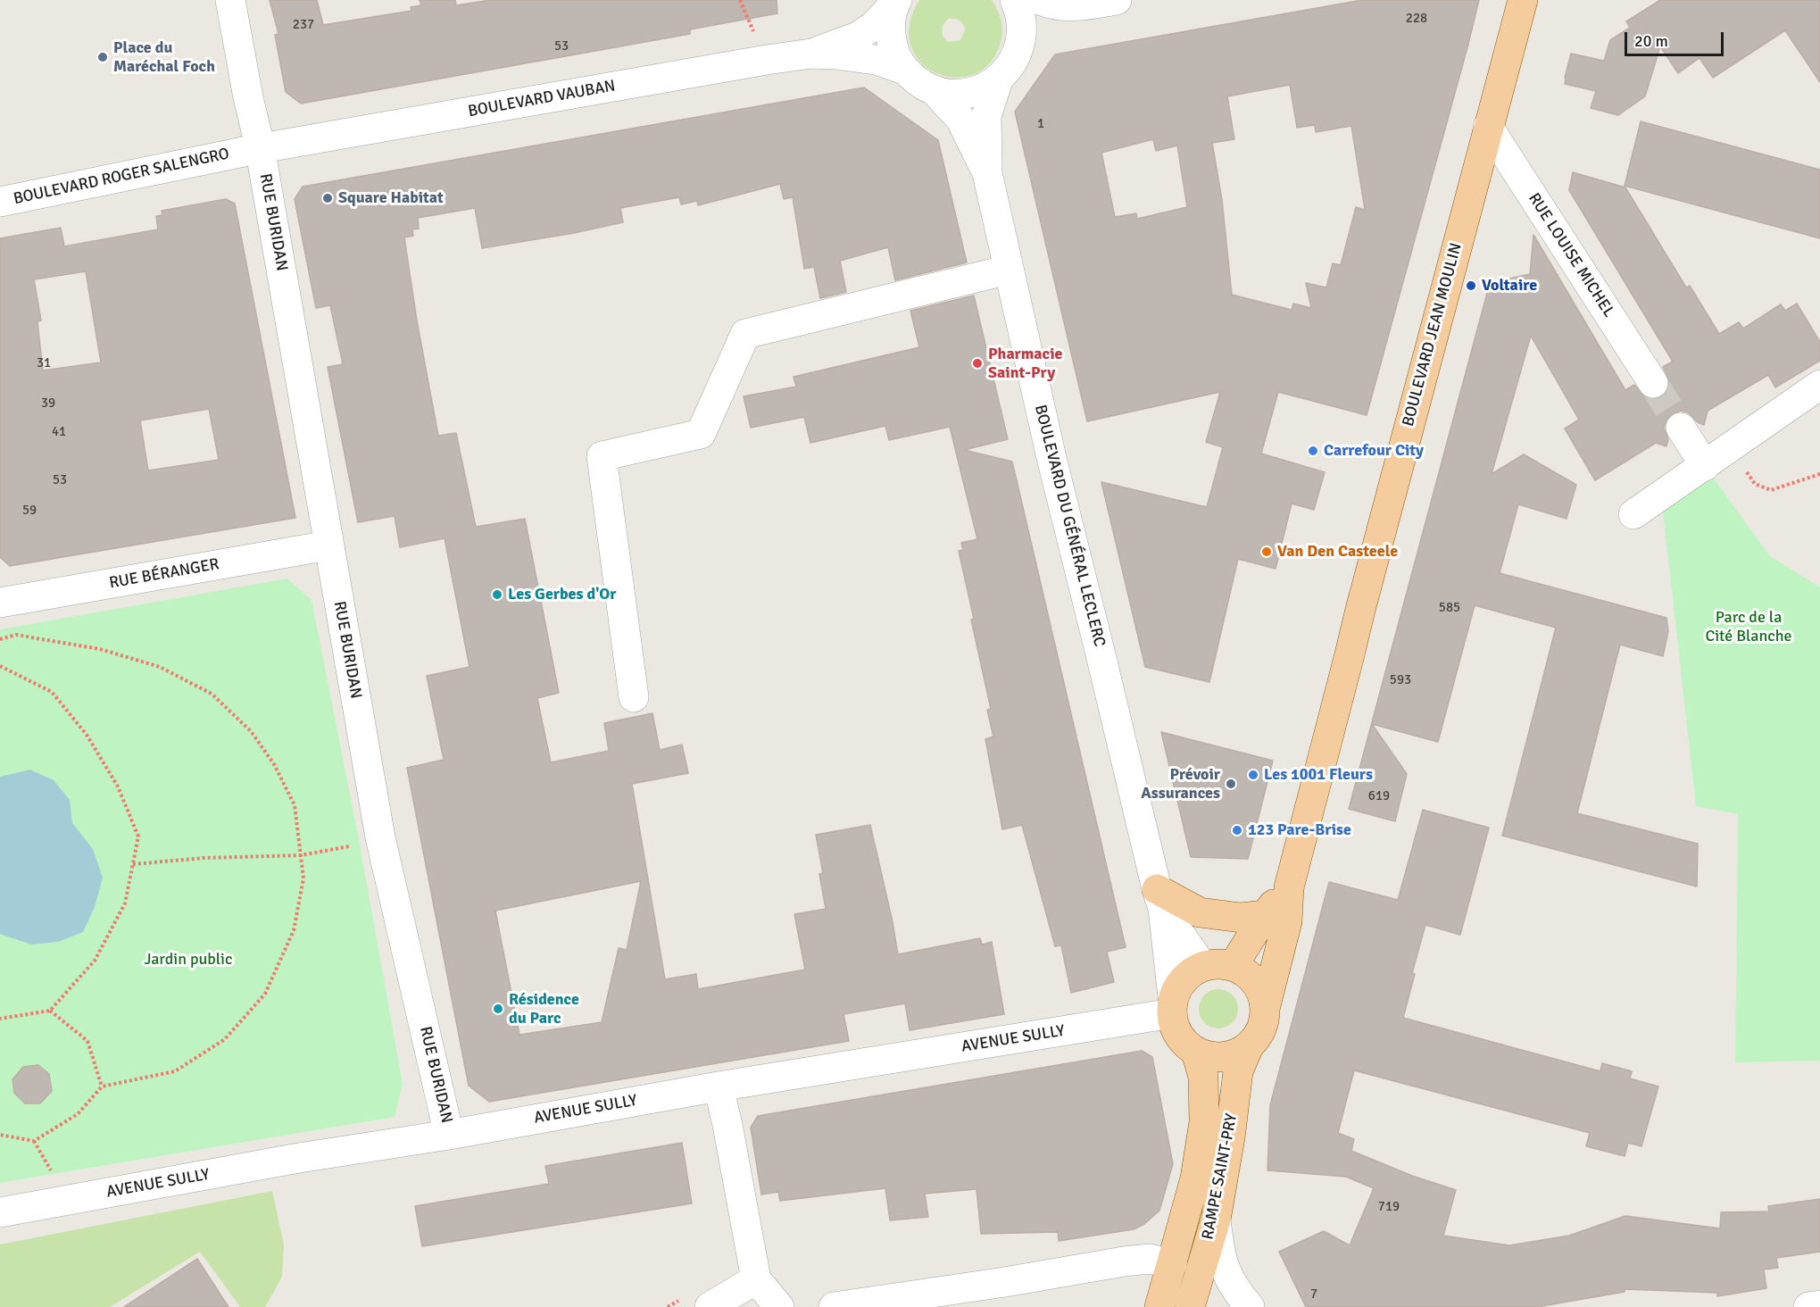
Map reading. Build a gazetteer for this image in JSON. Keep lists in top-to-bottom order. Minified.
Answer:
{"streets":{"main road":["BOULEVARD JEAN MOULIN","RAMPE SAINT-PRY"],"street":["BOULEVARD VAUBAN","BOULEVARD ROGER SALENGRO","RUE BURIDAN","RUE LOUISE MICHEL","BOULEVARD DU GÉNÉRAL LECLERC","RUE BÉRANGER","AVENUE SULLY"]},"crossings":[["BOULEVARD VAUBAN","BOULEVARD ROGER SALENGRO"],["BOULEVARD VAUBAN","RUE BURIDAN"],["BOULEVARD ROGER SALENGRO","RUE BURIDAN"],["RUE BURIDAN","RUE BÉRANGER"],["RUE BURIDAN","AVENUE SULLY"],["RUE LOUISE MICHEL","BOULEVARD JEAN MOULIN"],["BOULEVARD JEAN MOULIN","BOULEVARD DU GÉNÉRAL LECLERC"],["BOULEVARD JEAN MOULIN","AVENUE SULLY"],["BOULEVARD JEAN MOULIN","RAMPE SAINT-PRY"],["BOULEVARD DU GÉNÉRAL LECLERC","AVENUE SULLY"],["BOULEVARD DU GÉNÉRAL LECLERC","RAMPE SAINT-PRY"],["AVENUE SULLY","RAMPE SAINT-PRY"]],"parks":["Parc de la Cité Blanche","Jardin public"],"places":["Place du Maréchal Foch","Square Habitat","Voltaire","Pharmacie Saint-Pry","Carrefour City","Van Den Casteele","Les Gerbes d'Or","Les 1001 Fleurs","Prévoir Assurances","123 Pare-Brise","Résidence du Parc"],"house_numbers":["228","237","53","1","31","39","41","53","59","585","593","619","719","7"],"scale_bar":"20 m"}
